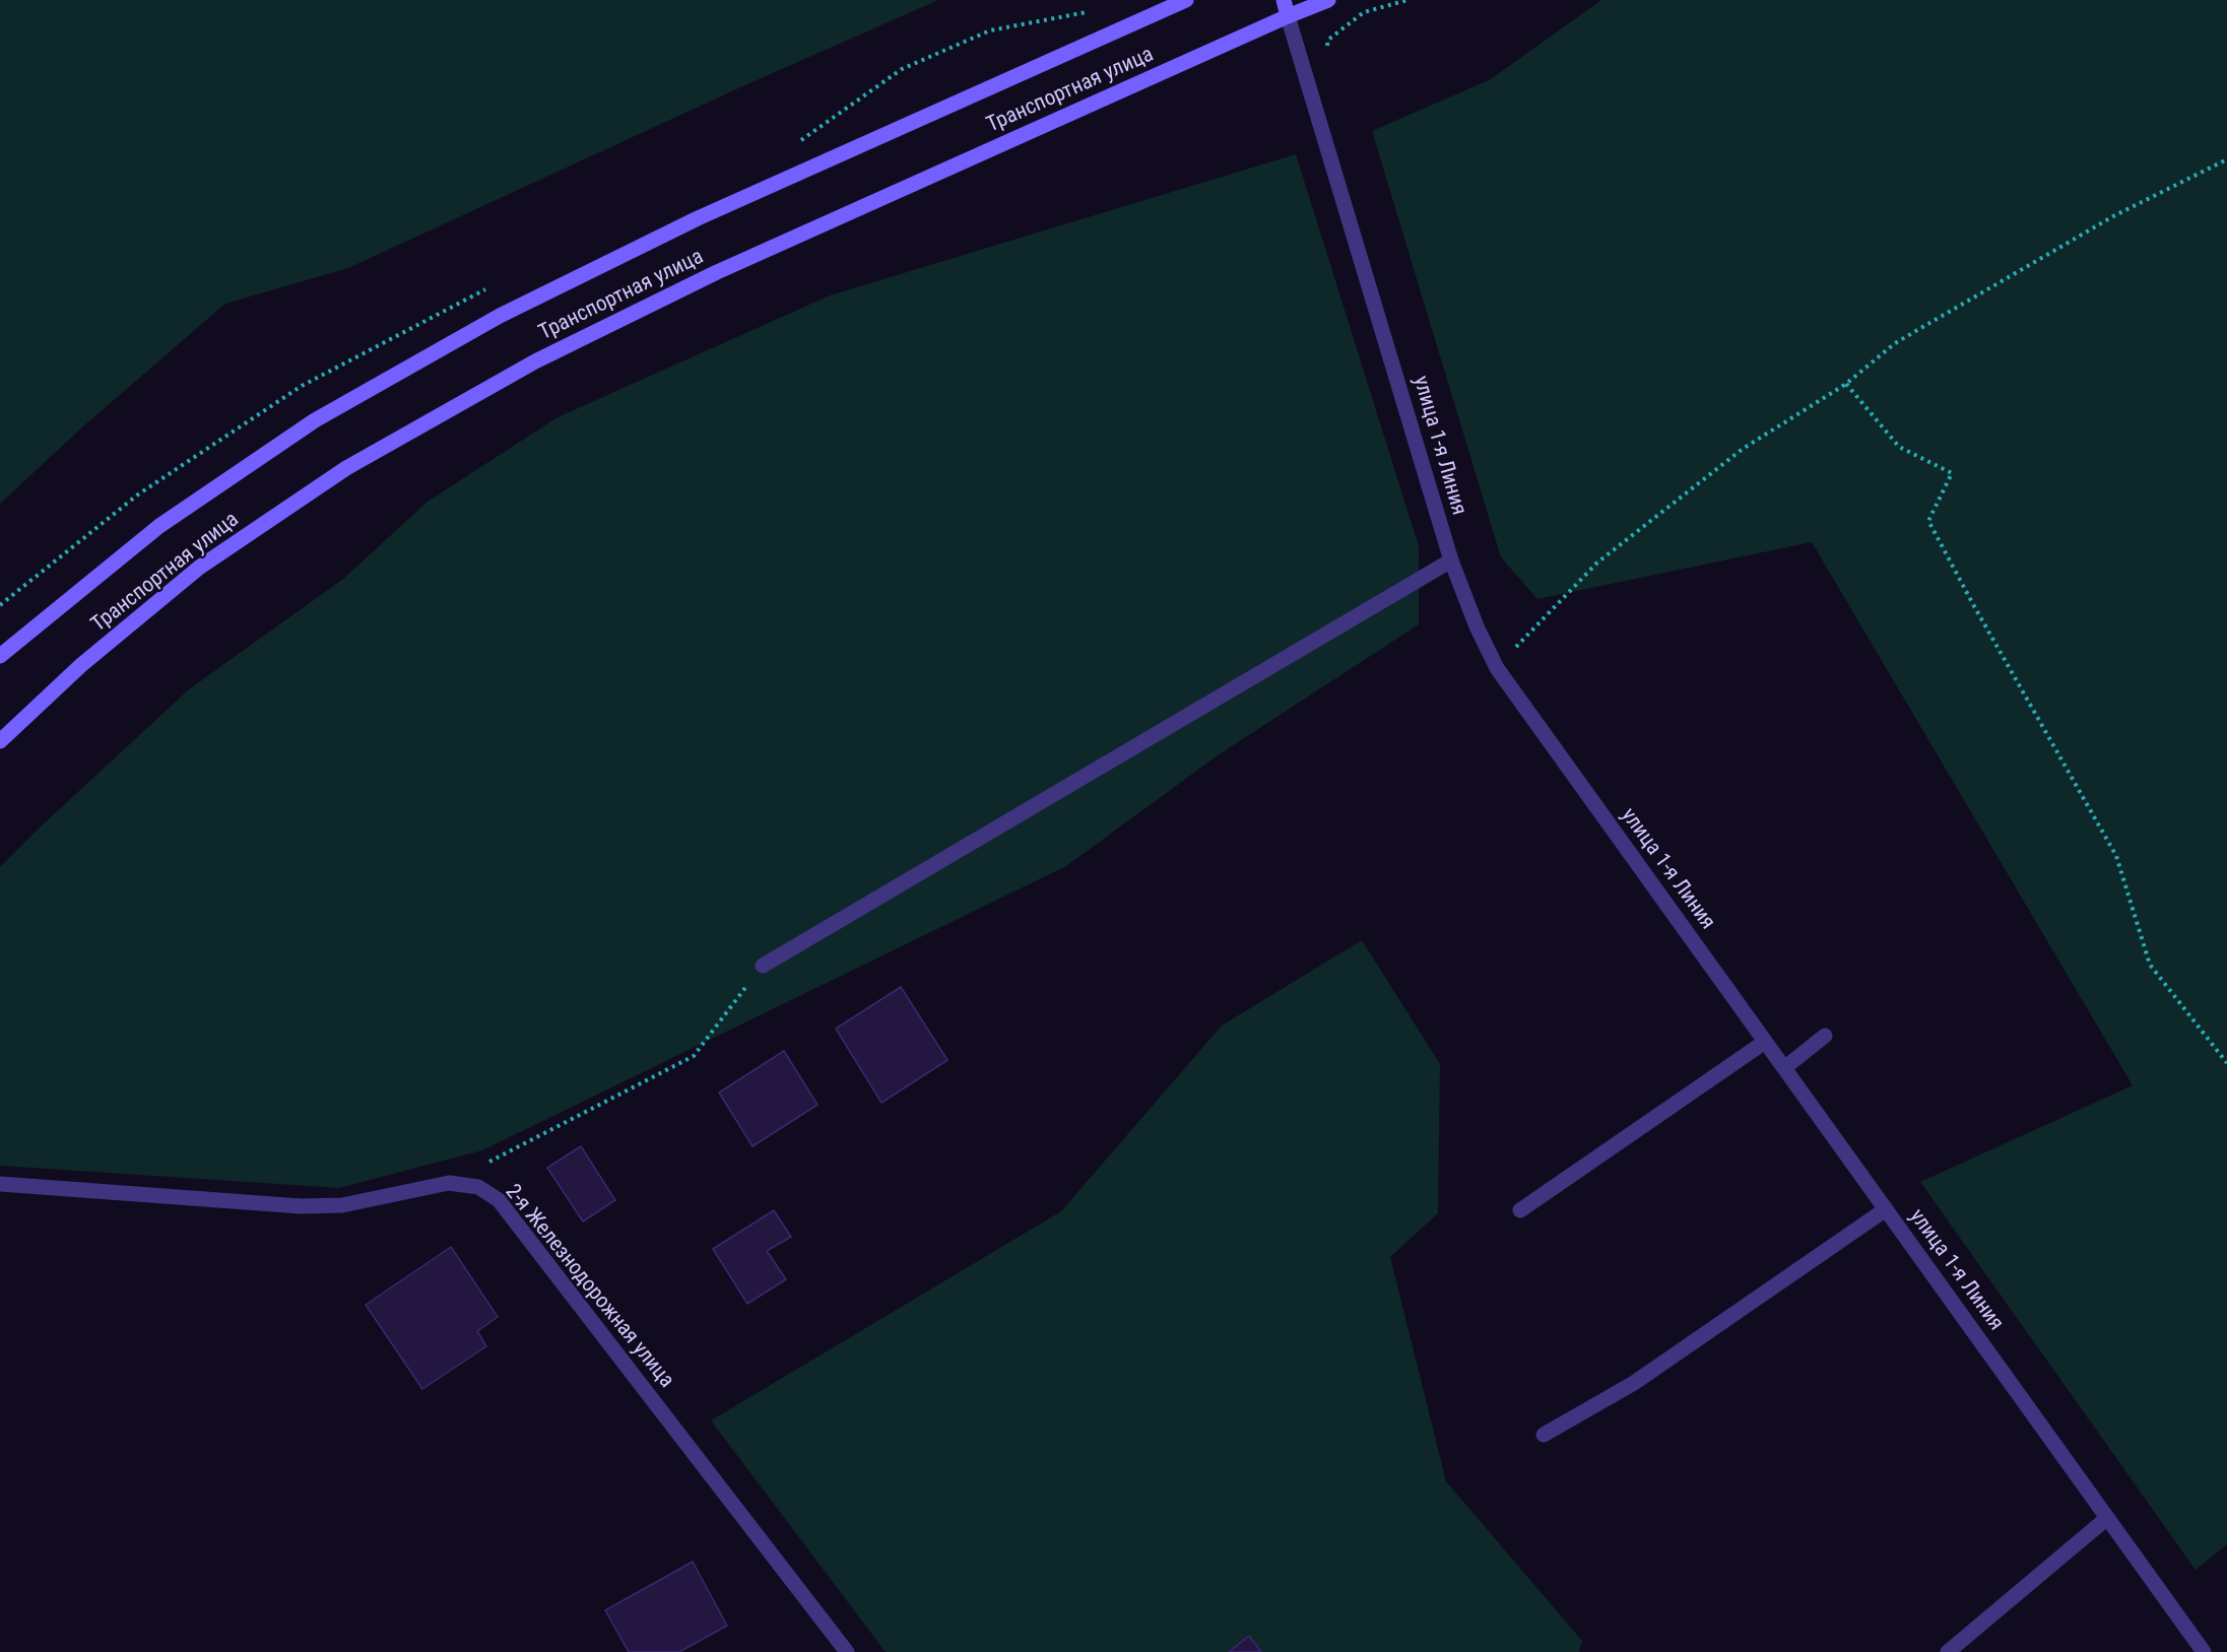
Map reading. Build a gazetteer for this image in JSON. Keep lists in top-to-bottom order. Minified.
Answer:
{"streets":{"street":["Транспортная улица","улица 1-я Линия","2-я Железнодорожная улица"]},"crossings":[["Транспортная улица","улица 1-я Линия"]]}
